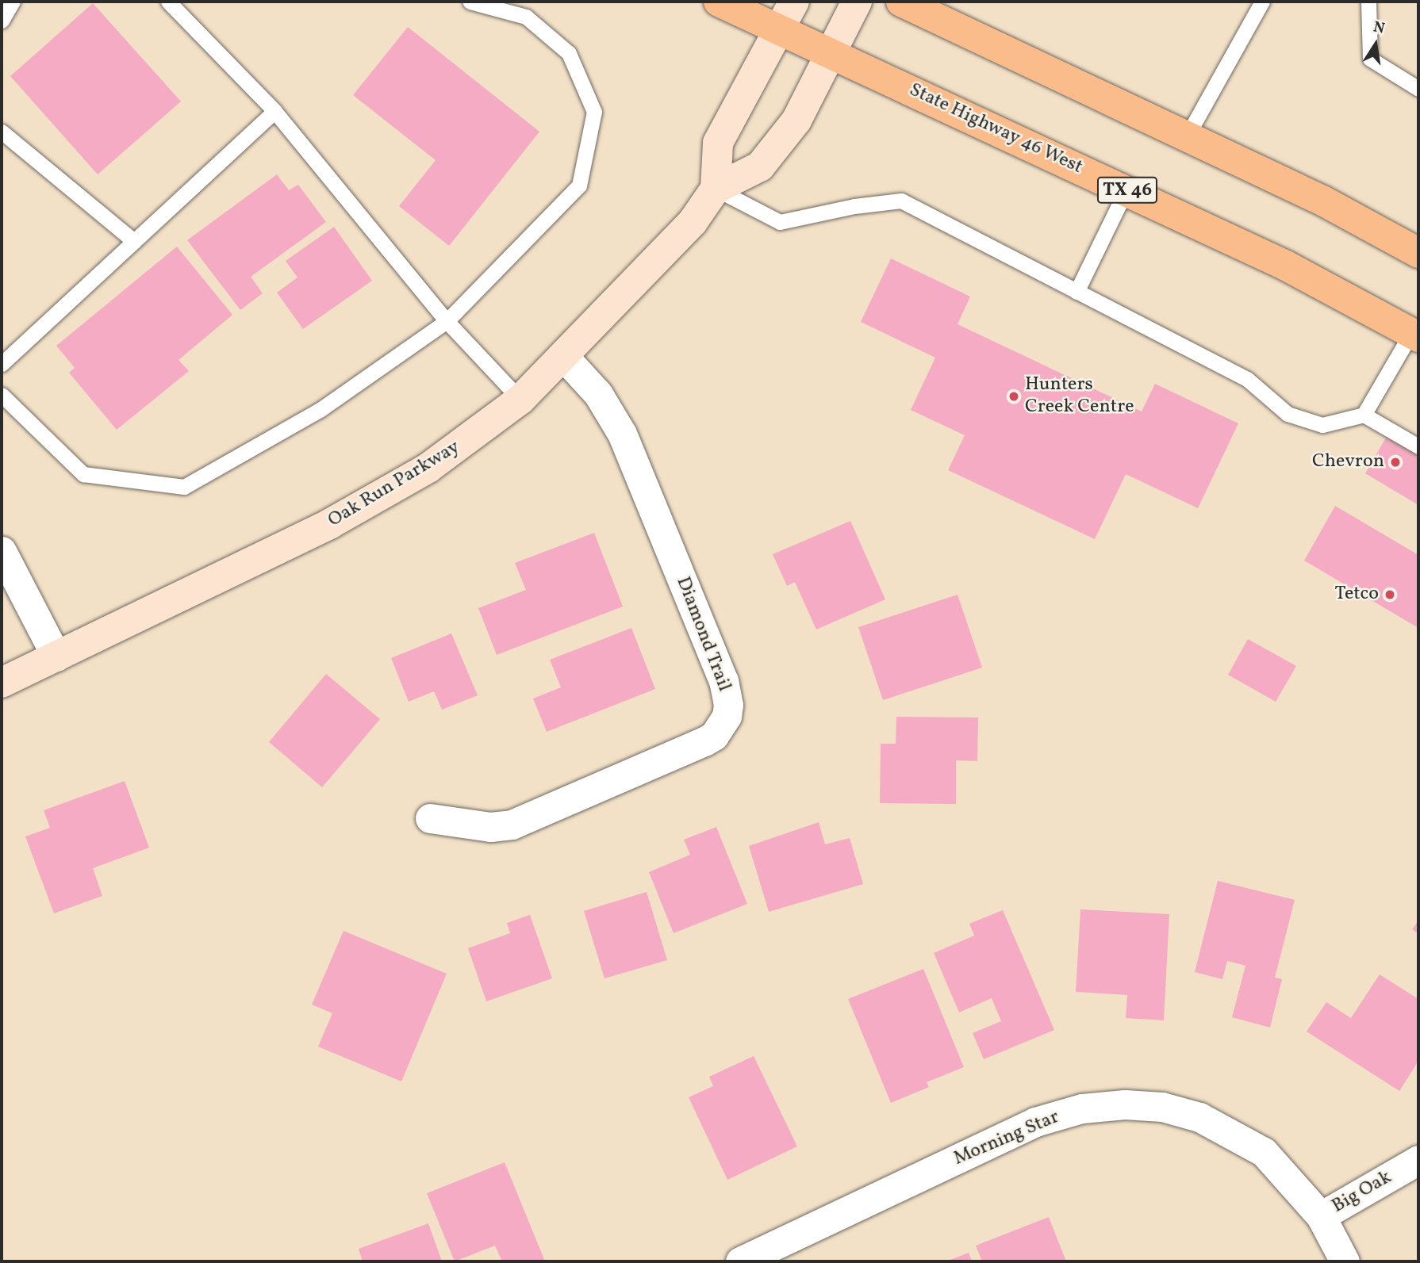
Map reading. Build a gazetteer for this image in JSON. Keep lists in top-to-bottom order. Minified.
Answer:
{"streets":{"main road":["State Highway 46 West","TX 46"],"street":["Oak Run Parkway","Diamond Trail","Morning Star","Big Oak"]},"crossings":[["State Highway 46 West","Oak Run Parkway"],["Oak Run Parkway","Diamond Trail"],["Morning Star","Big Oak"]],"places":["Hunters Creek Centre","Chevron","Tetco"],"north":"top"}
